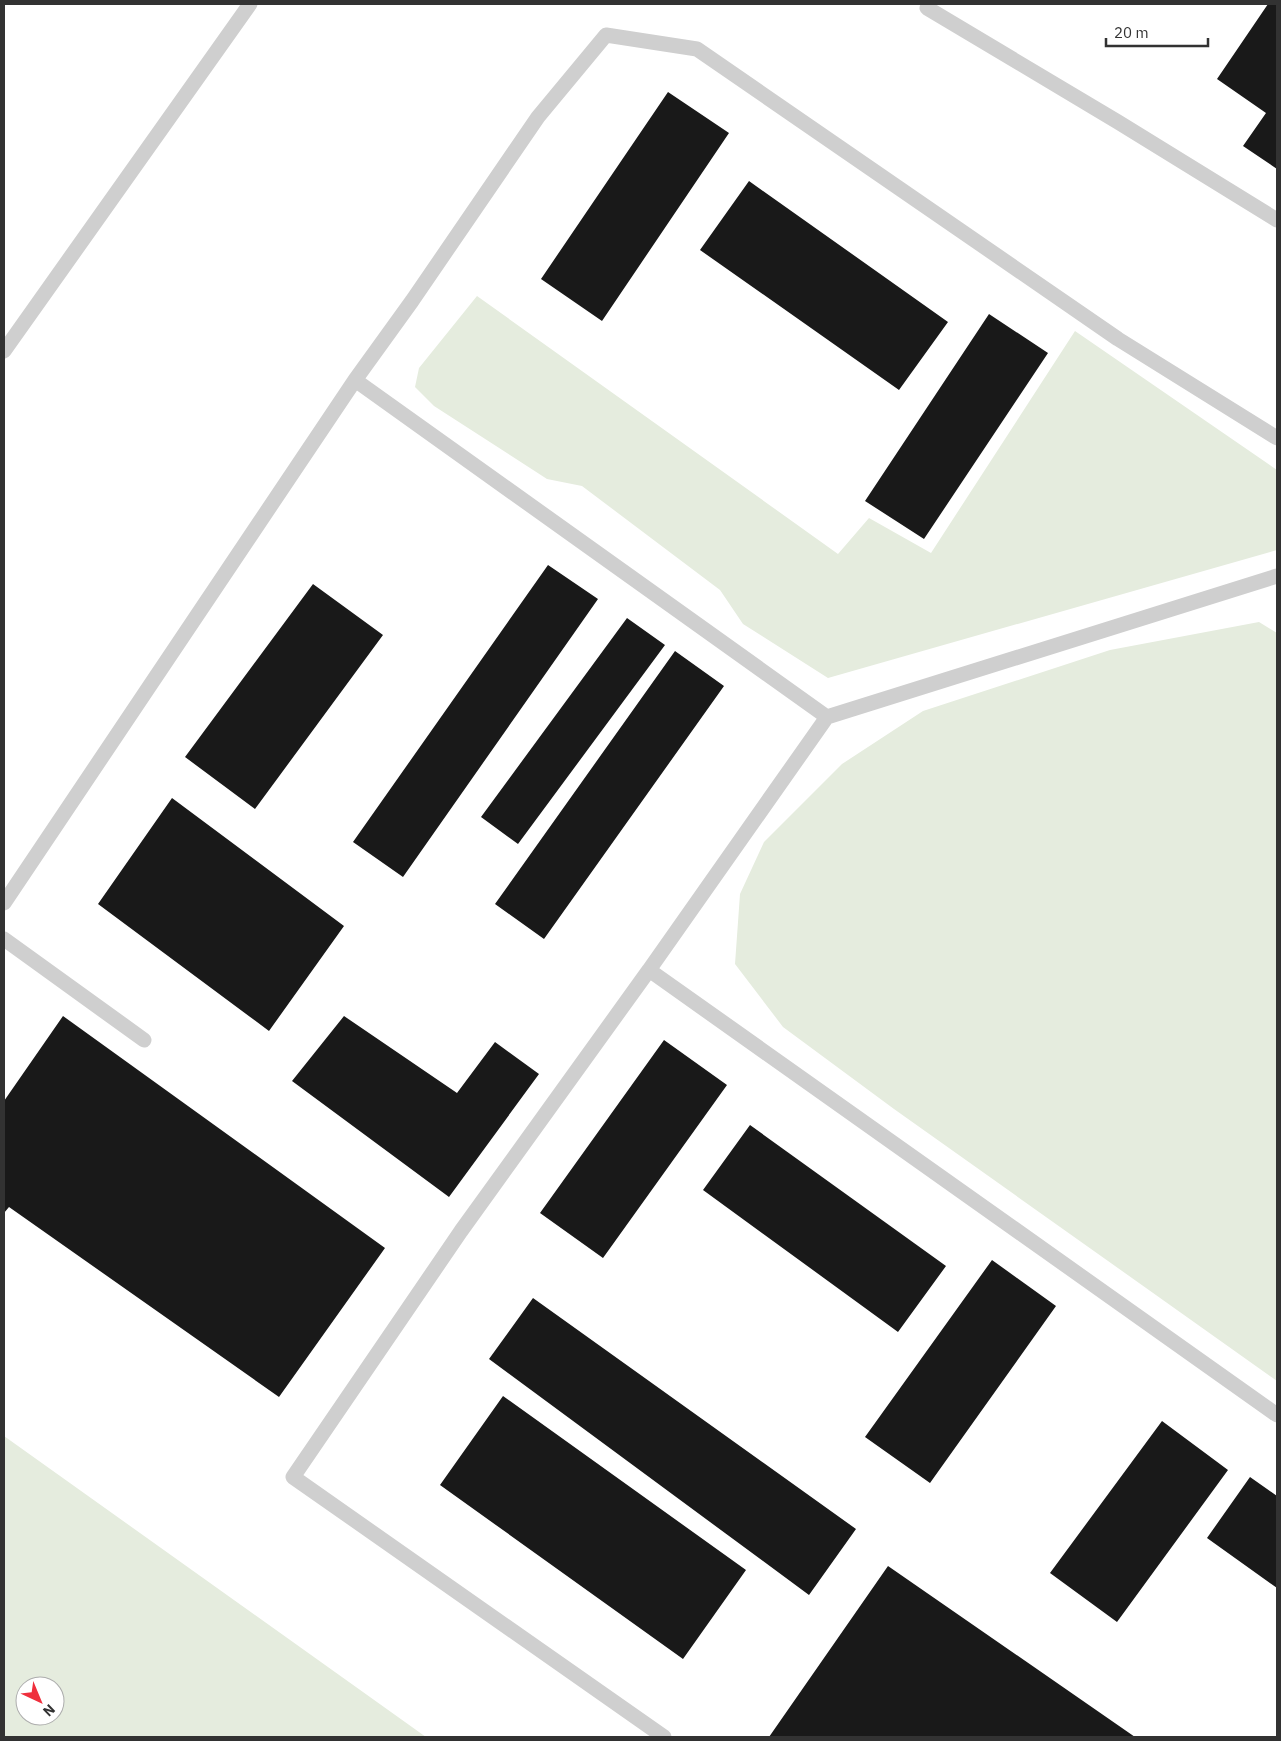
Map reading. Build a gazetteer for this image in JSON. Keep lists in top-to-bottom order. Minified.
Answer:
{"scale_bar":"20 m","north":"bottom right"}
